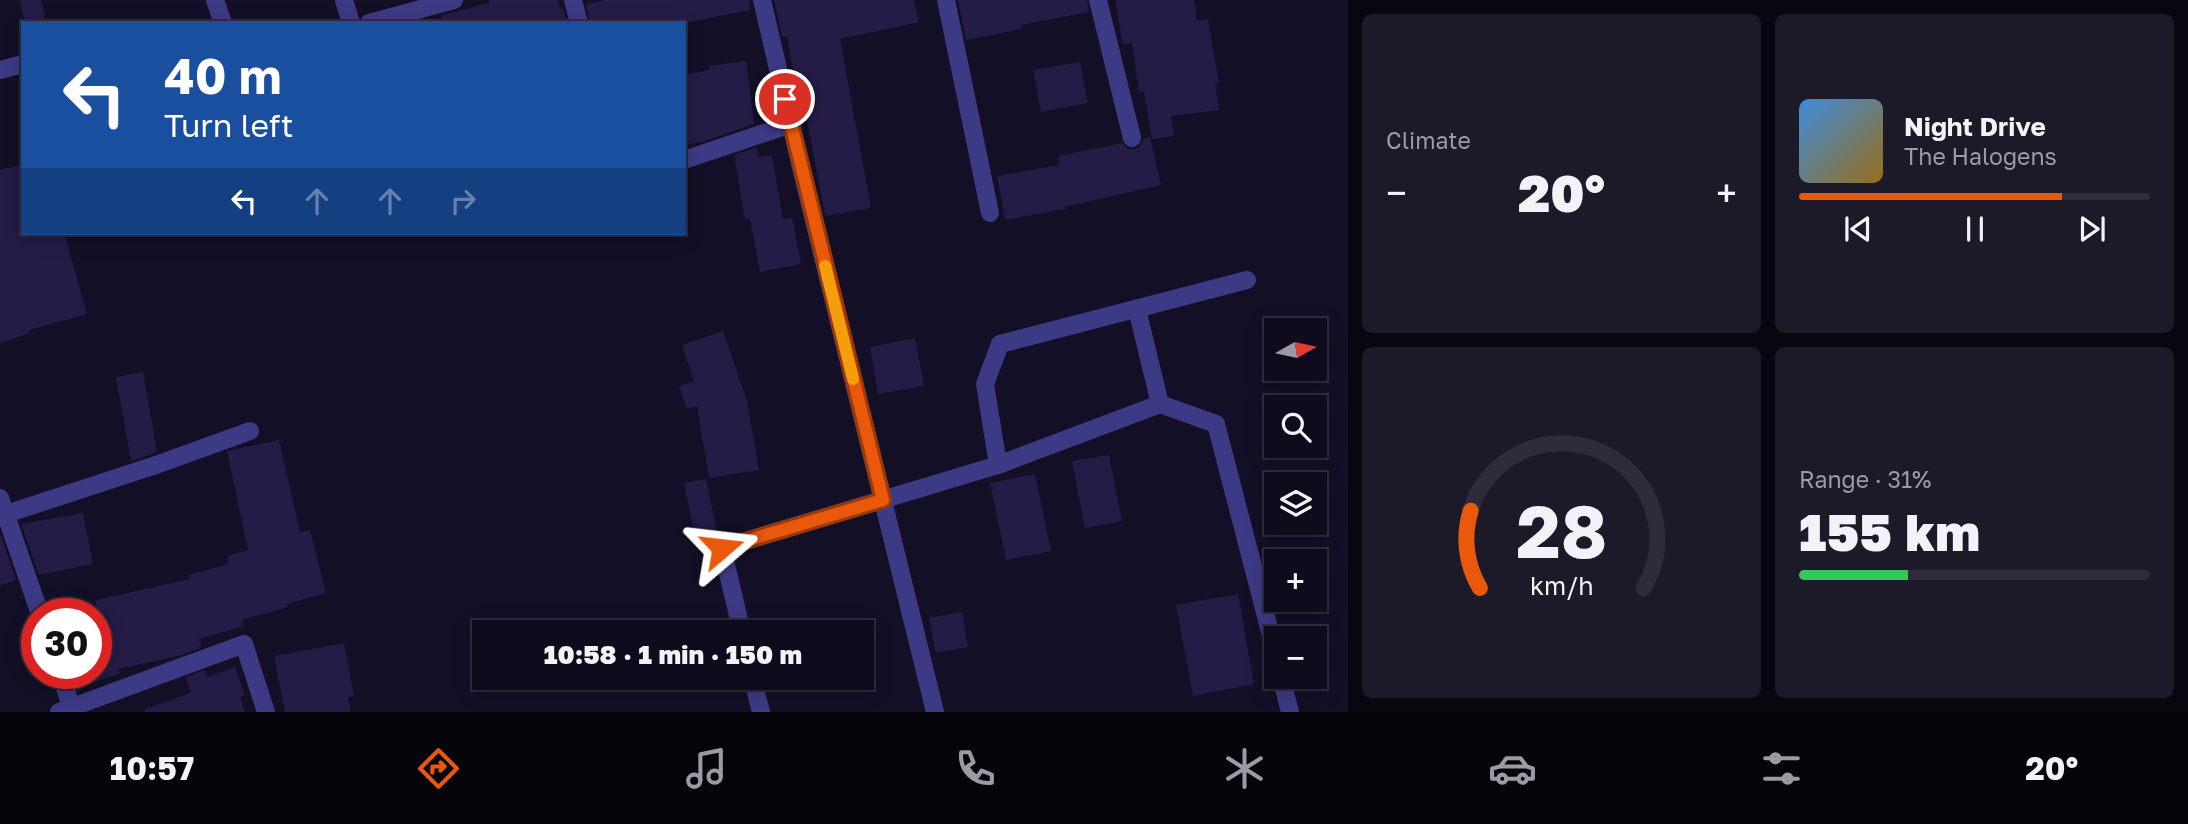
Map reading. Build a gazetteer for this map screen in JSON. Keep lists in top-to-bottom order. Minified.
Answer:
{"north":"right","page":{"tile":["Climate",["Range · 31%","155 km"]],"turn":["40 m","Turn left"],"song":["Night Drive","The Halogens"],"heat":["−","20°","+"],"map_buttons":["+","−"],"limit":"30","trip":"10:58 · 1 min · 150 m","tabs":["10:57","20°"],"gauge":["28","km/h"]}}
